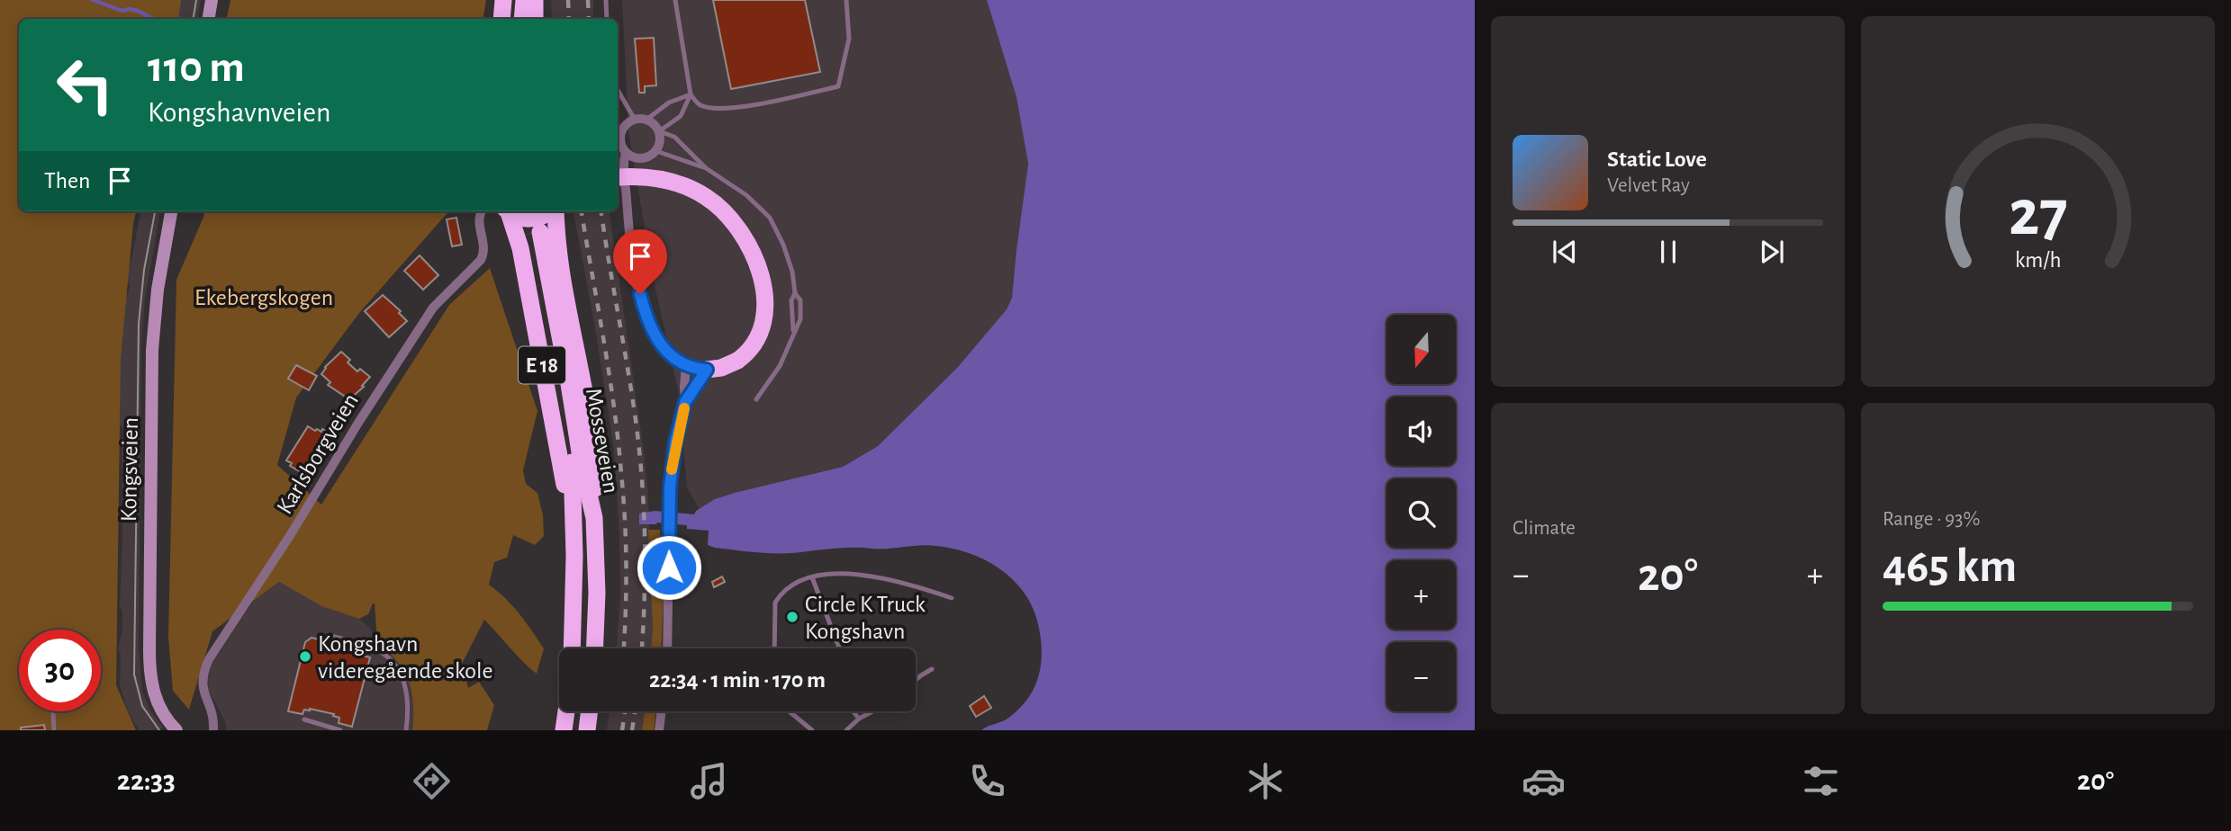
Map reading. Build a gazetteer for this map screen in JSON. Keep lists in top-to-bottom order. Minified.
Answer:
{"streets":{"highway":["E 18","Mosseveien"],"main road":["Kongsveien"],"street":["Karlsborgveien"]},"crossings":[["E 18","Mosseveien"]],"parks":["Ekebergskogen"],"places":["Circle K Truck Kongshavn","Kongshavn videregående skole"],"north":"bottom","page":{"turn":["110 m","Kongshavnveien"],"song":["Static Love","Velvet Ray"],"then":"Then","map_buttons":["+","−"],"tile":["Climate",["Range · 93%","465 km"]],"heat":["−","20°","+"],"limit":"30","trip":"22:34 · 1 min · 170 m","tabs":["22:33","20°"],"gauge":["27","km/h"]}}
